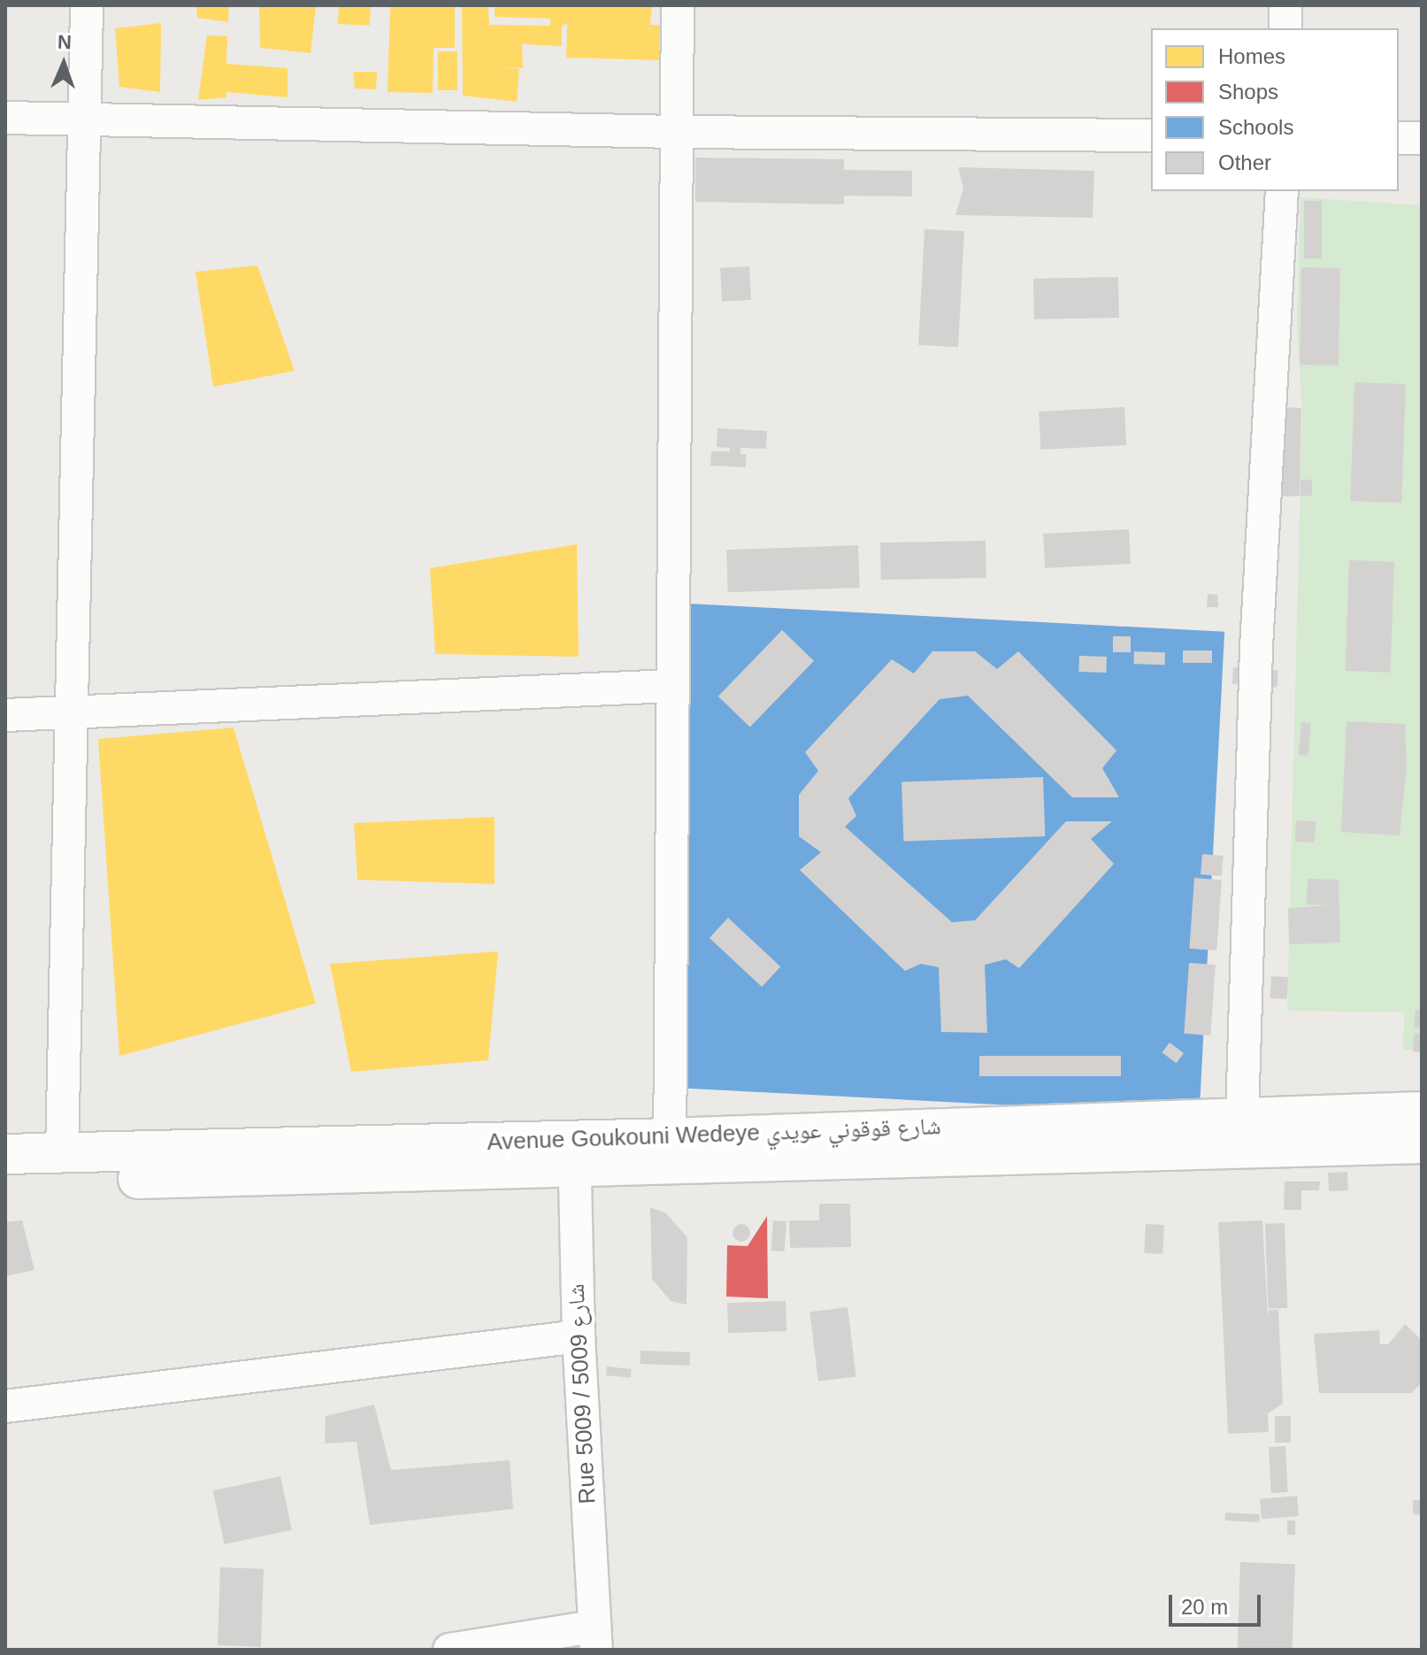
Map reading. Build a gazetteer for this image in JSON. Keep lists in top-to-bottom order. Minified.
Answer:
{"streets":{"street":["Avenue Goukouni Wedeye شارع قوقوني عويدي","Rue 5009 / شارع 5009"]},"crossings":[["Avenue Goukouni Wedeye شارع قوقوني عويدي","Rue 5009 / شارع 5009"]],"legend":["Homes","Shops","Schools","Other"],"scale_bar":"20 m","north":"top"}
